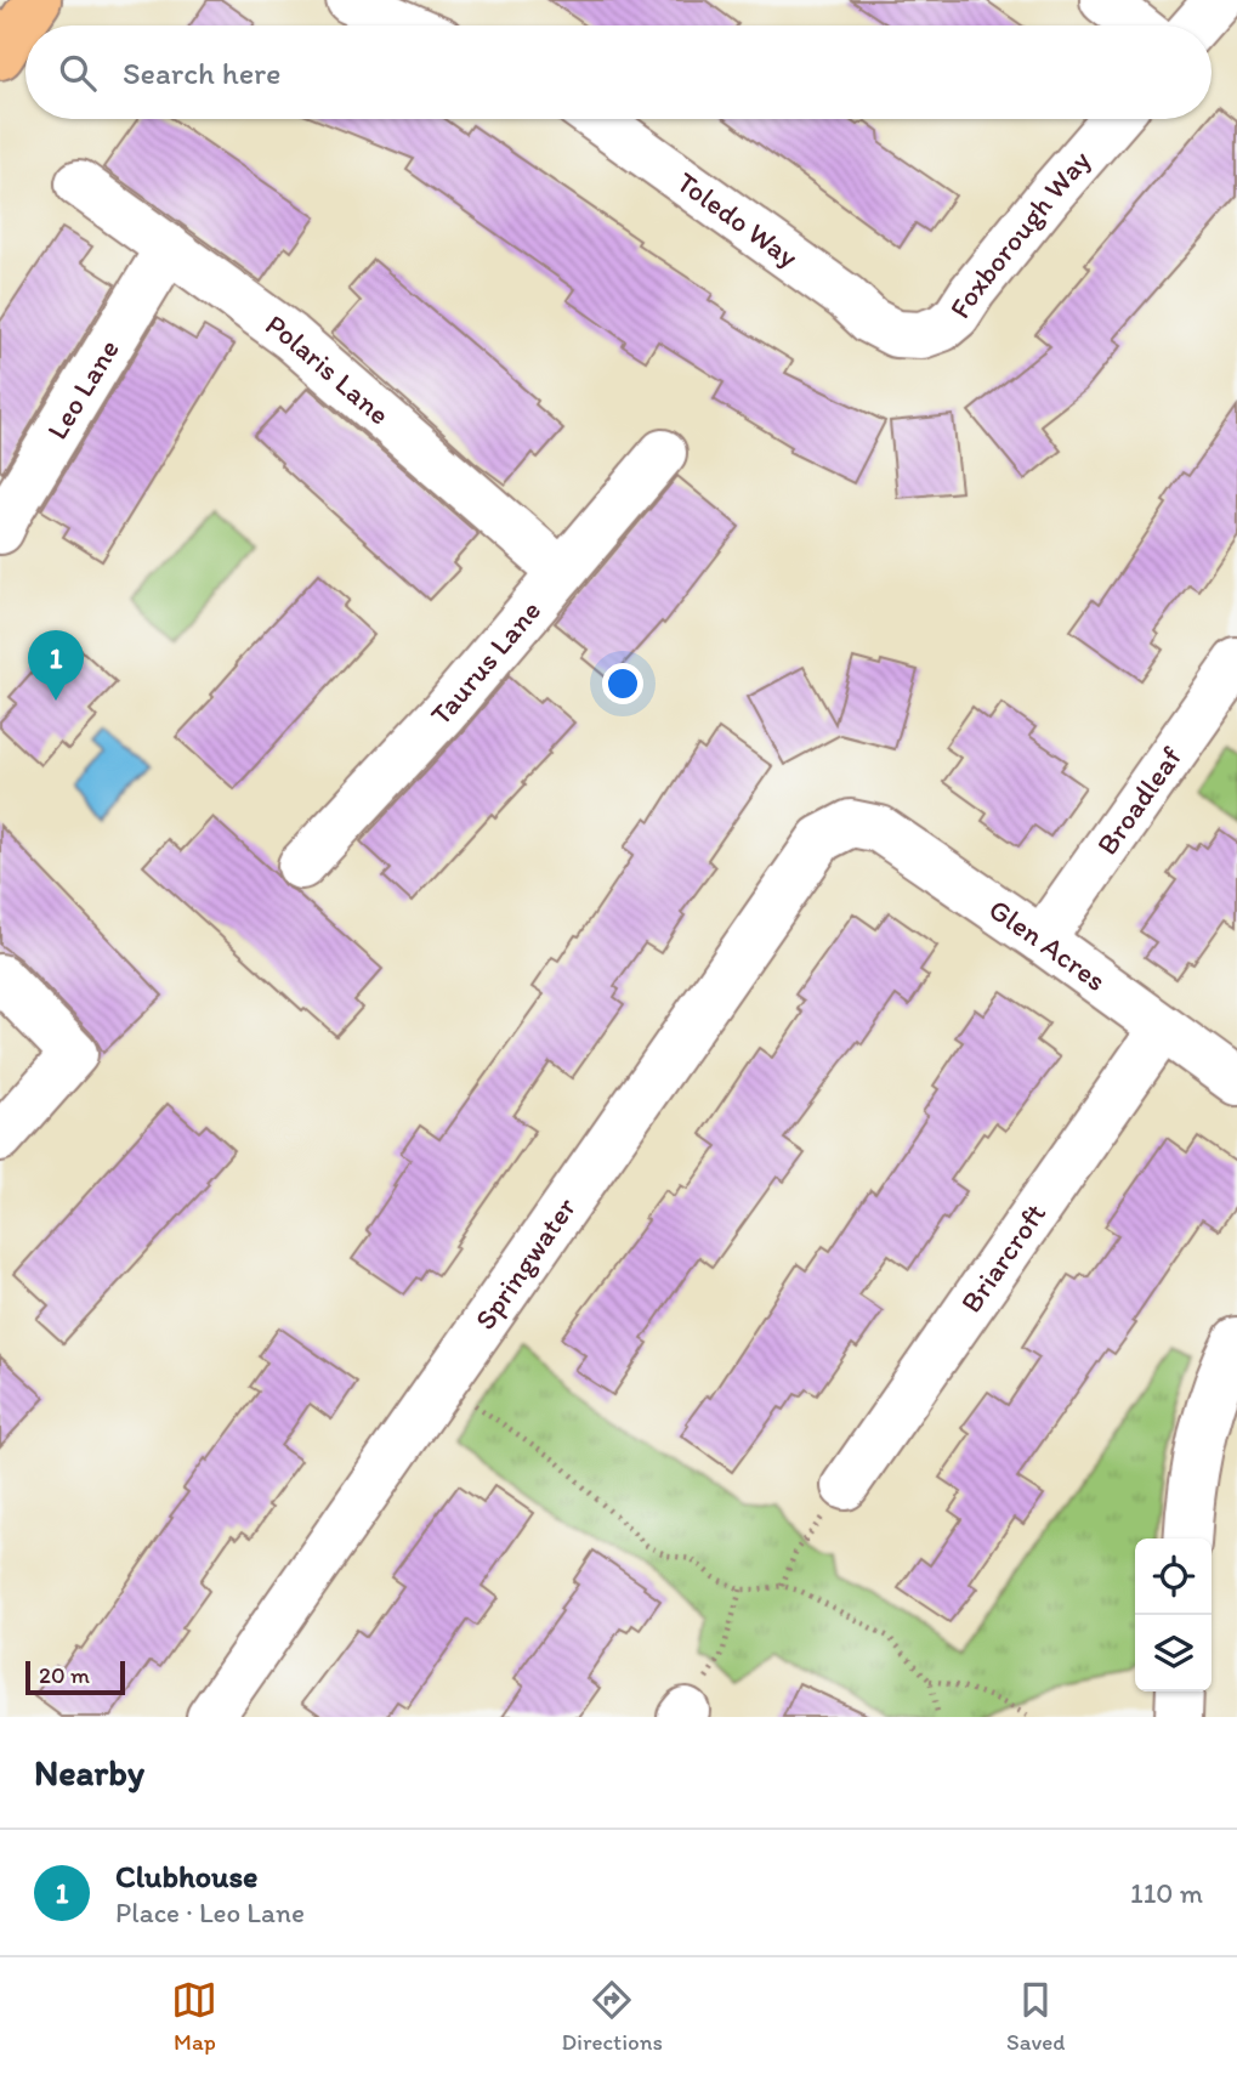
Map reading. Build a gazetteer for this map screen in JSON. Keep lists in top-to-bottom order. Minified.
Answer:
{"streets":{"street":["Toledo Way","Foxborough Way","Polaris Lane","Leo Lane","Taurus Lane","Broadleaf","Glen Acres","Briarcroft","Springwater"]},"crossings":[["Toledo Way","Foxborough Way"],["Polaris Lane","Leo Lane"],["Polaris Lane","Taurus Lane"],["Broadleaf","Glen Acres"],["Glen Acres","Briarcroft"],["Glen Acres","Springwater"]],"scale_bar":"20 m","page":{"search":"Search here","pins":"1","scale":"20 m","heading":"Nearby","list":[{"mark":"1","name":"Clubhouse","note":"Place · Leo Lane","value":"110 m"}],"nav":["Map","Directions","Saved"]}}
